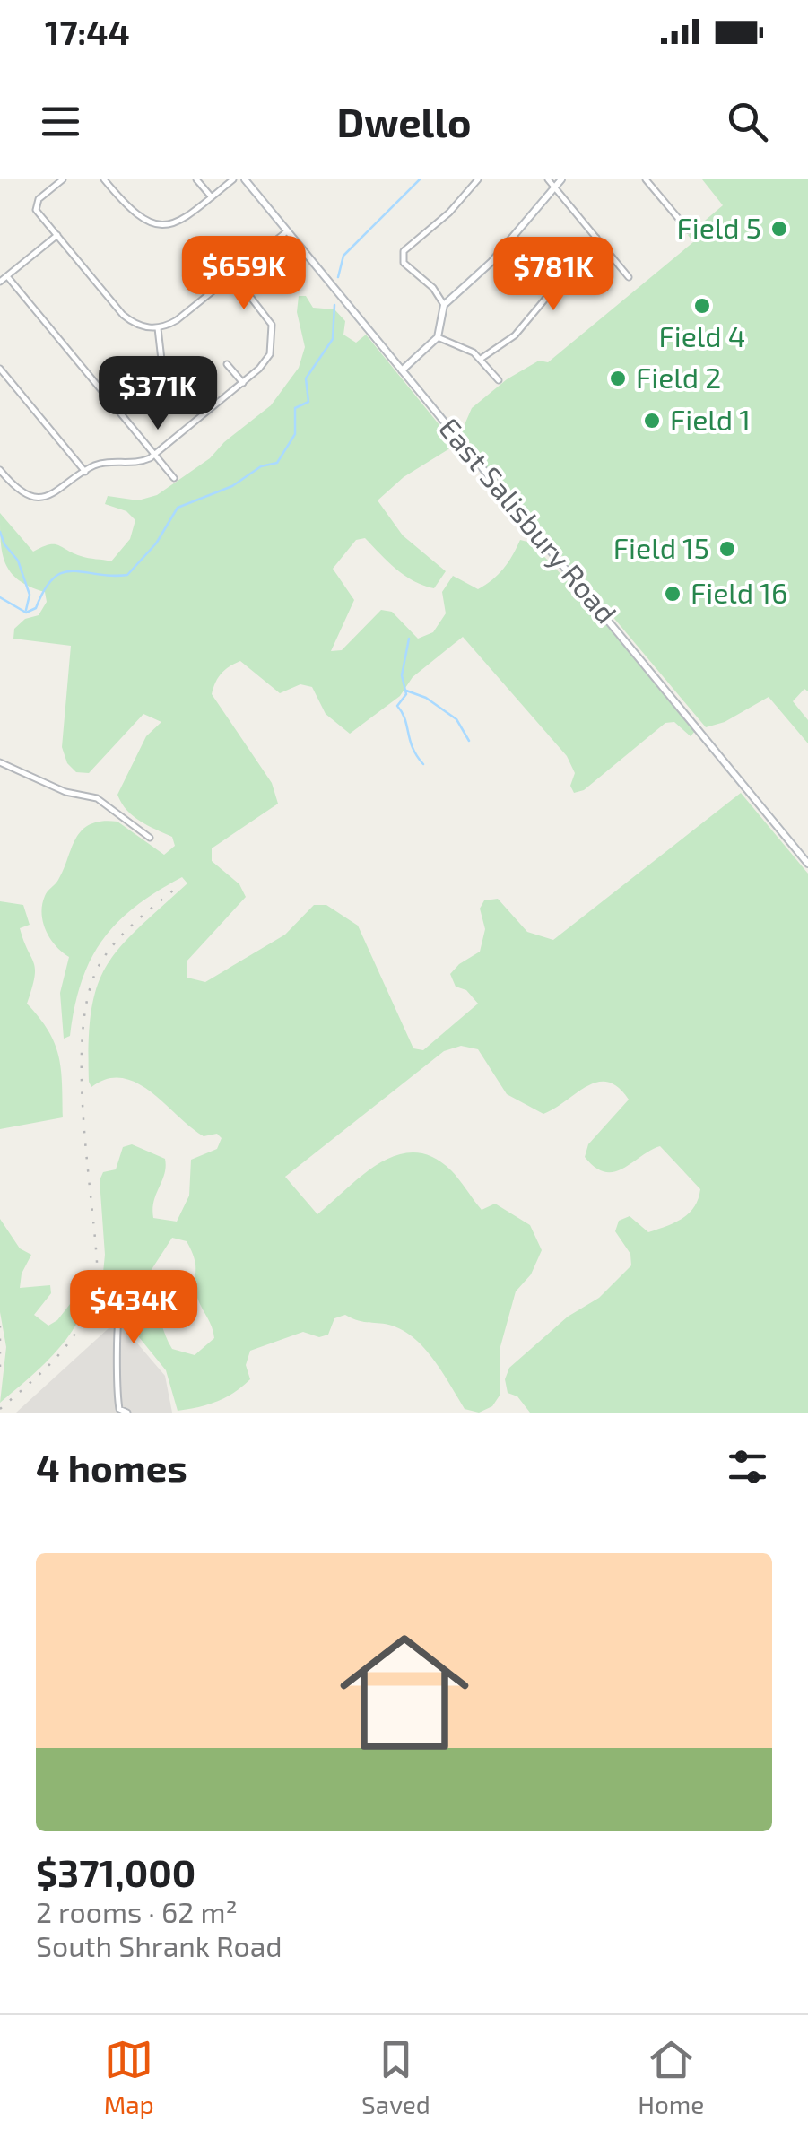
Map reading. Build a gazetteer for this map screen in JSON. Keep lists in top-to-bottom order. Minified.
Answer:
{"streets":{"street":["East Salisbury Road"]},"places":["Field 5","Field 4","Field 2","Field 1","Field 15","Field 16"],"page":{"status":"17:44","header":"Dwello","price":["$659K","$781K","$371K","$434K"],"heading":"4 homes","list":[{"name":"$371,000","note":"2 rooms · 62 m² · South Shrank Road"}],"tabs":["Map","Saved","Home"]}}
